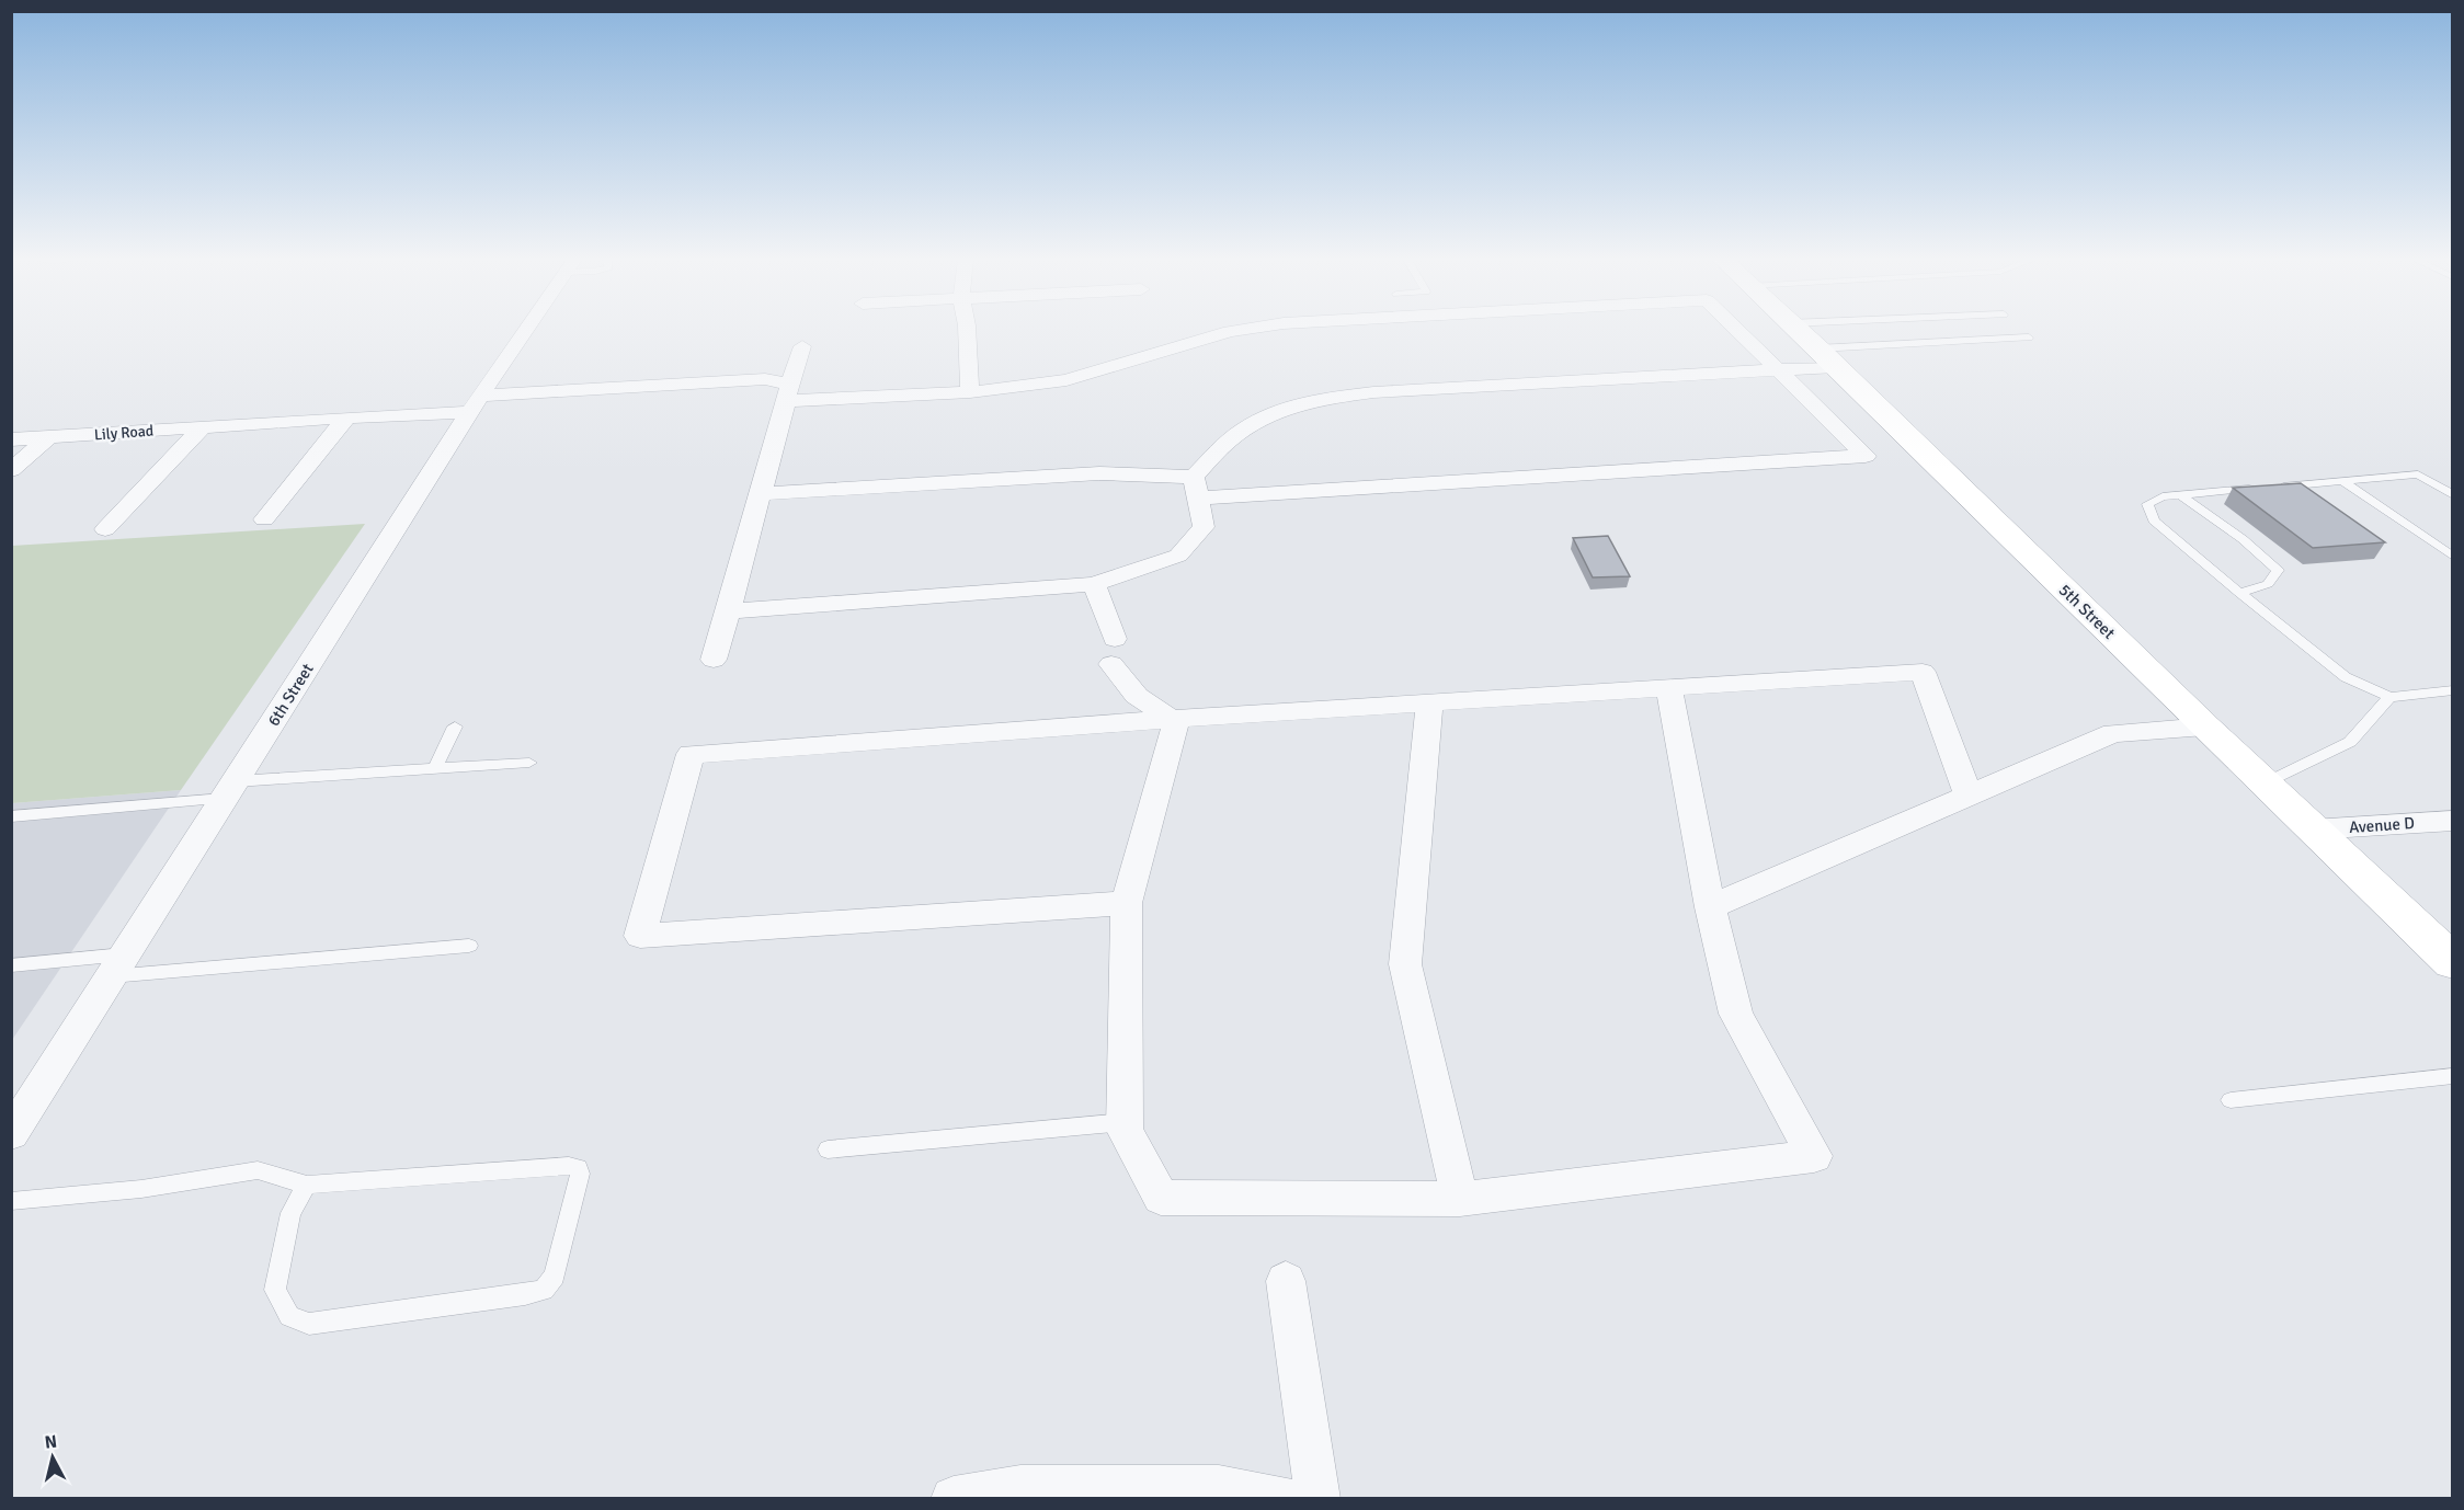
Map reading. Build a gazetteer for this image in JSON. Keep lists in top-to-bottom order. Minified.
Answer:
{"streets":{"main road":["5th Street"],"street":["Lily Road","6th Street","Avenue D"]},"crossings":[["Lily Road","6th Street"],["5th Street","Avenue D"]],"north":"top"}
